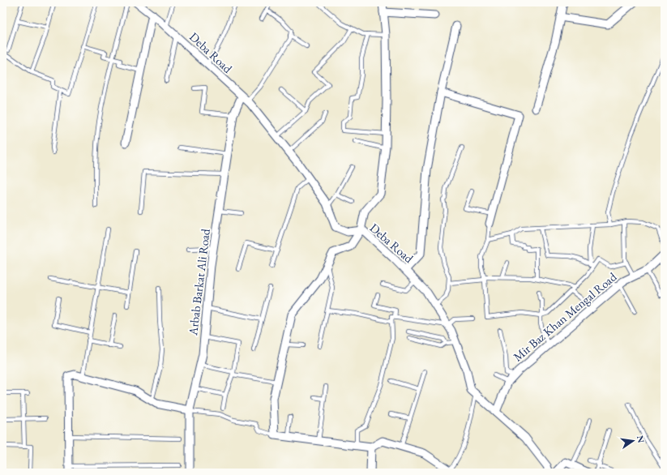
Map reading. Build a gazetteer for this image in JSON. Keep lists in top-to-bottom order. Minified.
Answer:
{"streets":{"street":["Deba Road","Arbab Barkat Ali Road","Mir Baz Khan Mengal Road"]},"crossings":[["Deba Road","Arbab Barkat Ali Road"],["Deba Road","Mir Baz Khan Mengal Road"]],"north":"right"}
